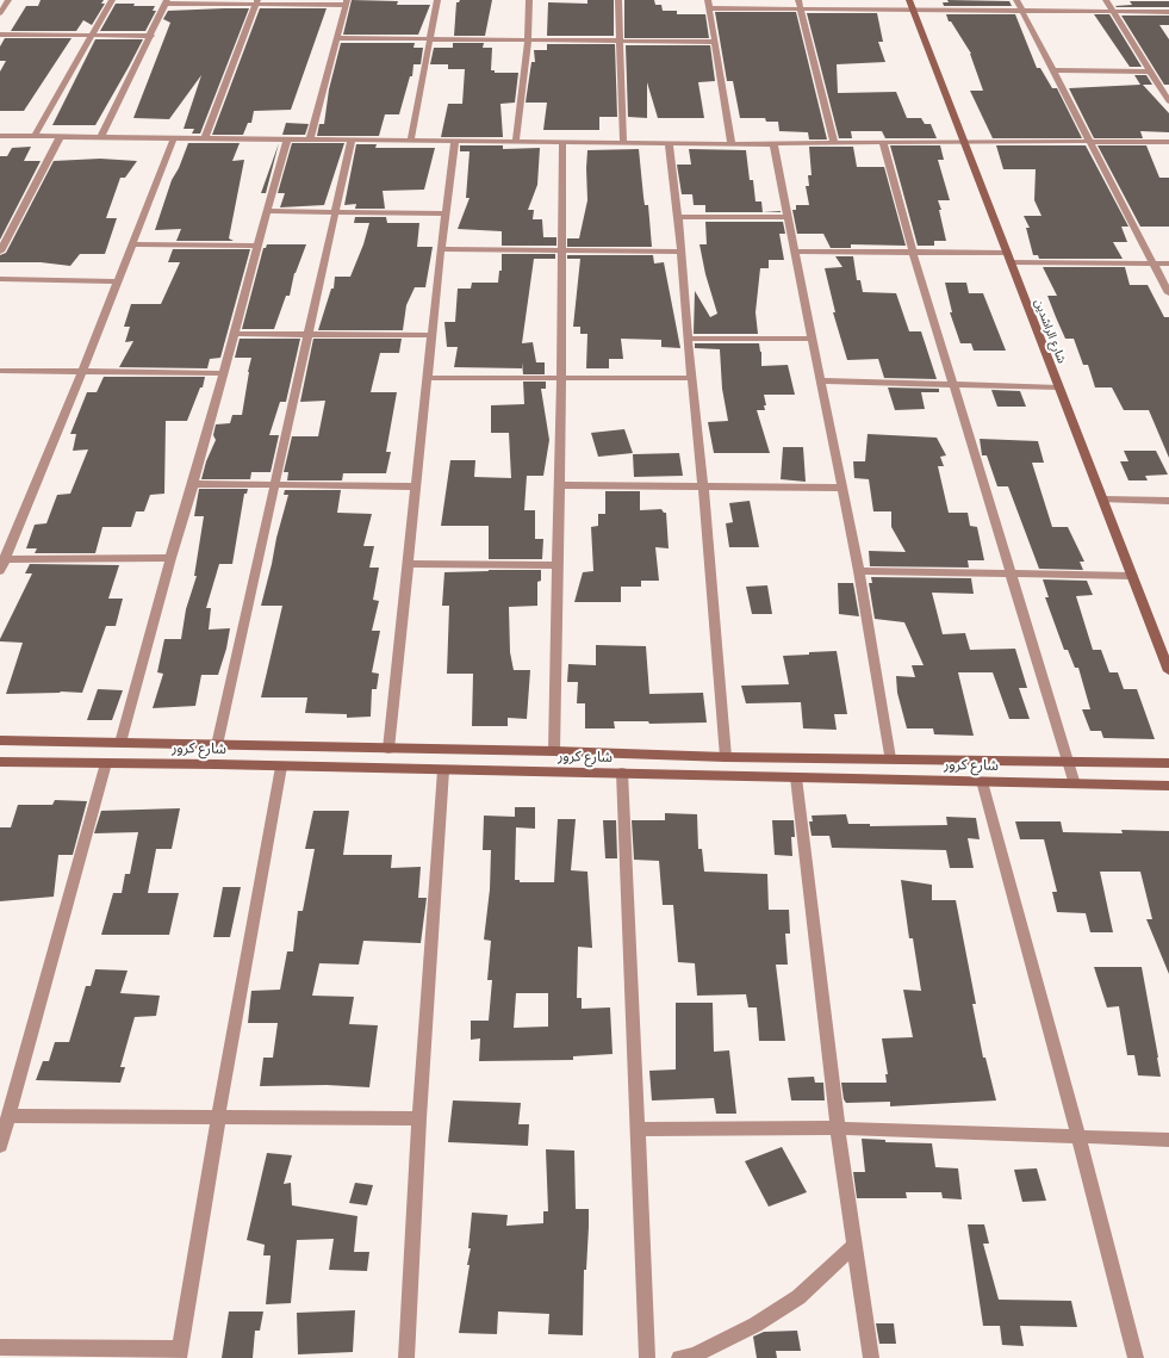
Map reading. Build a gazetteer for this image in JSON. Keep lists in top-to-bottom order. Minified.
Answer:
{"streets":{"main road":["شارع الراشدين","شارع كرور"]}}
